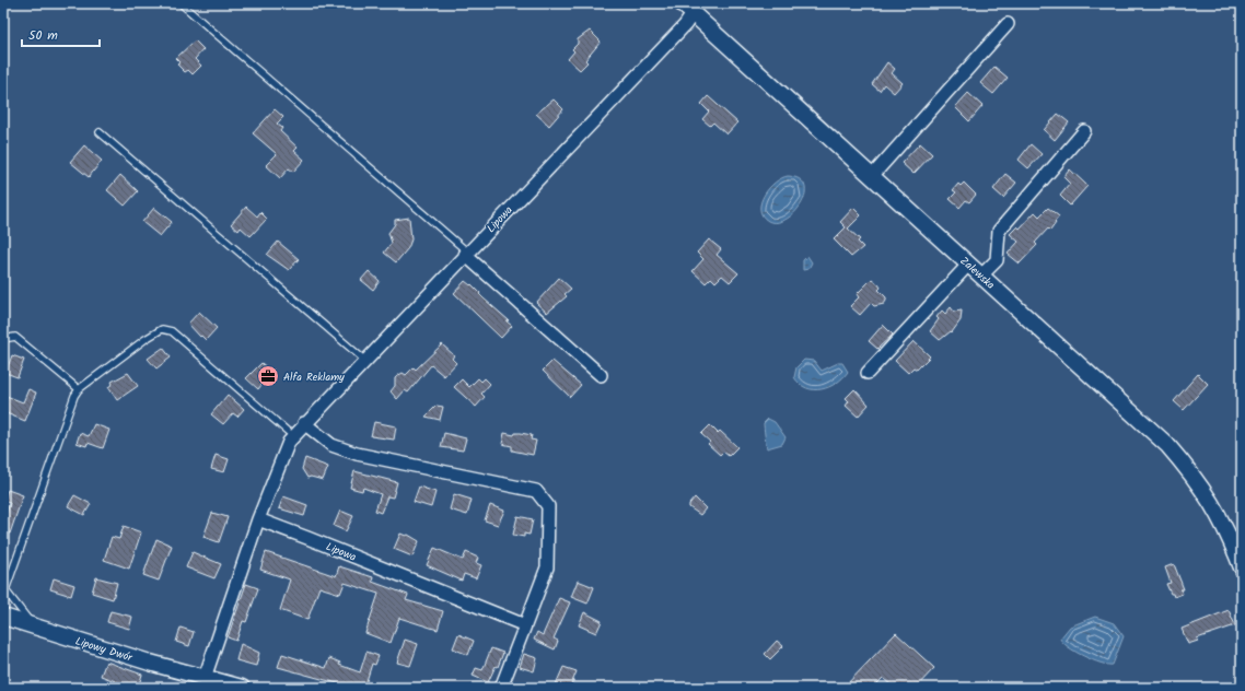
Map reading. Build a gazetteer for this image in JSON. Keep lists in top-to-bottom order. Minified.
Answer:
{"streets":{"street":["Lipowa","Zalewska","Lipowy Dwór"]},"crossings":[["Lipowa","Zalewska"]],"places":{"office":["Alfa Reklamy"]},"scale_bar":"50 m"}
